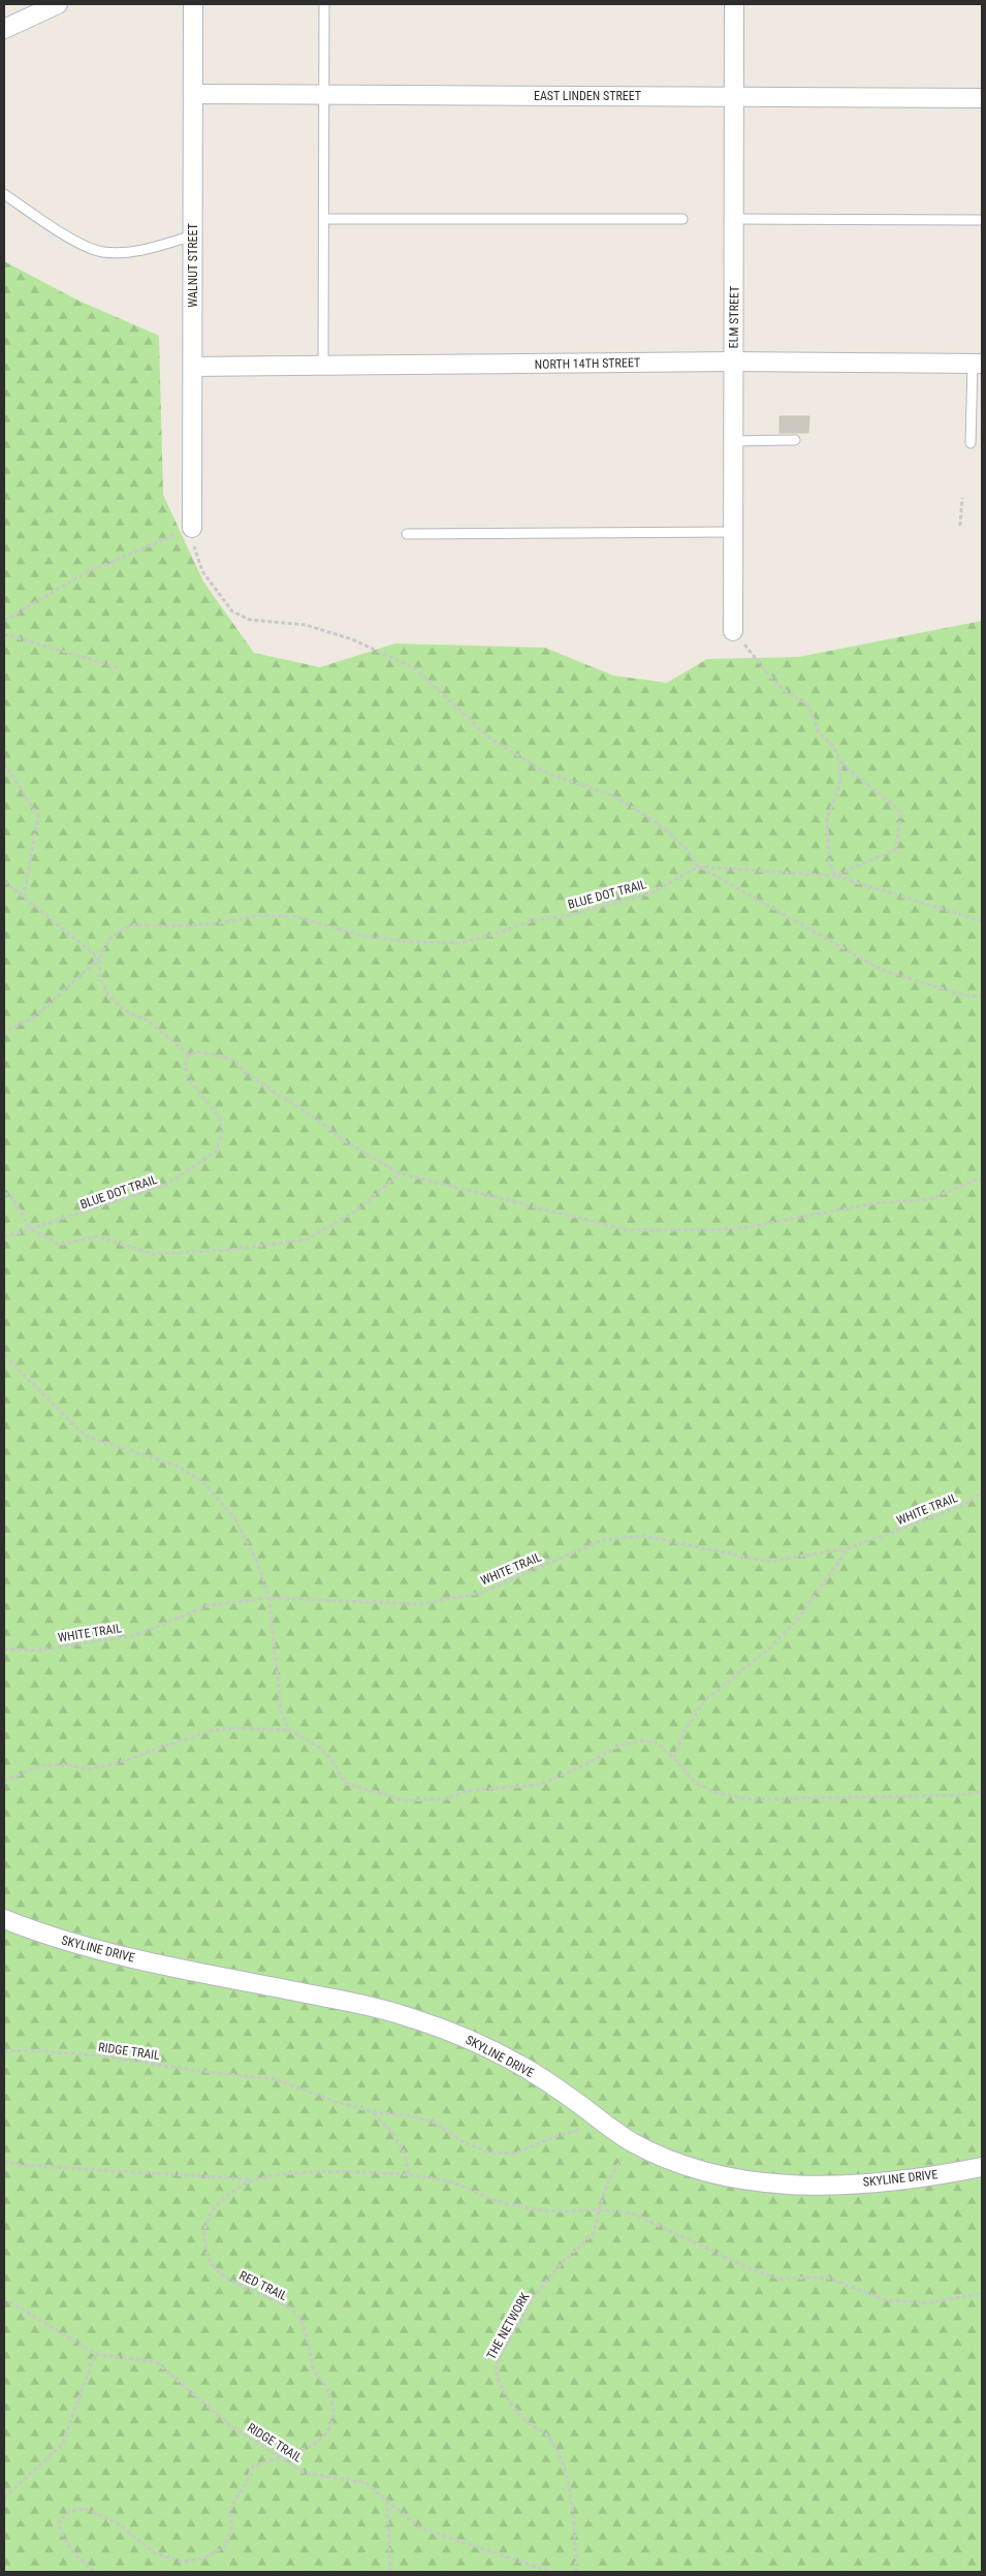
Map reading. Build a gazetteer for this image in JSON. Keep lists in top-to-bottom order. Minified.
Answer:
{"streets":{"street":["EAST LINDEN STREET","WALNUT STREET","ELM STREET","NORTH 14TH STREET","SKYLINE DRIVE"],"path":["BLUE DOT TRAIL","WHITE TRAIL","RIDGE TRAIL","RED TRAIL","THE NETWORK"]},"crossings":[["EAST LINDEN STREET","WALNUT STREET"],["EAST LINDEN STREET","ELM STREET"],["WALNUT STREET","NORTH 14TH STREET"],["ELM STREET","NORTH 14TH STREET"],["SKYLINE DRIVE","RIDGE TRAIL"],["RIDGE TRAIL","RED TRAIL"],["RED TRAIL","THE NETWORK"]]}
